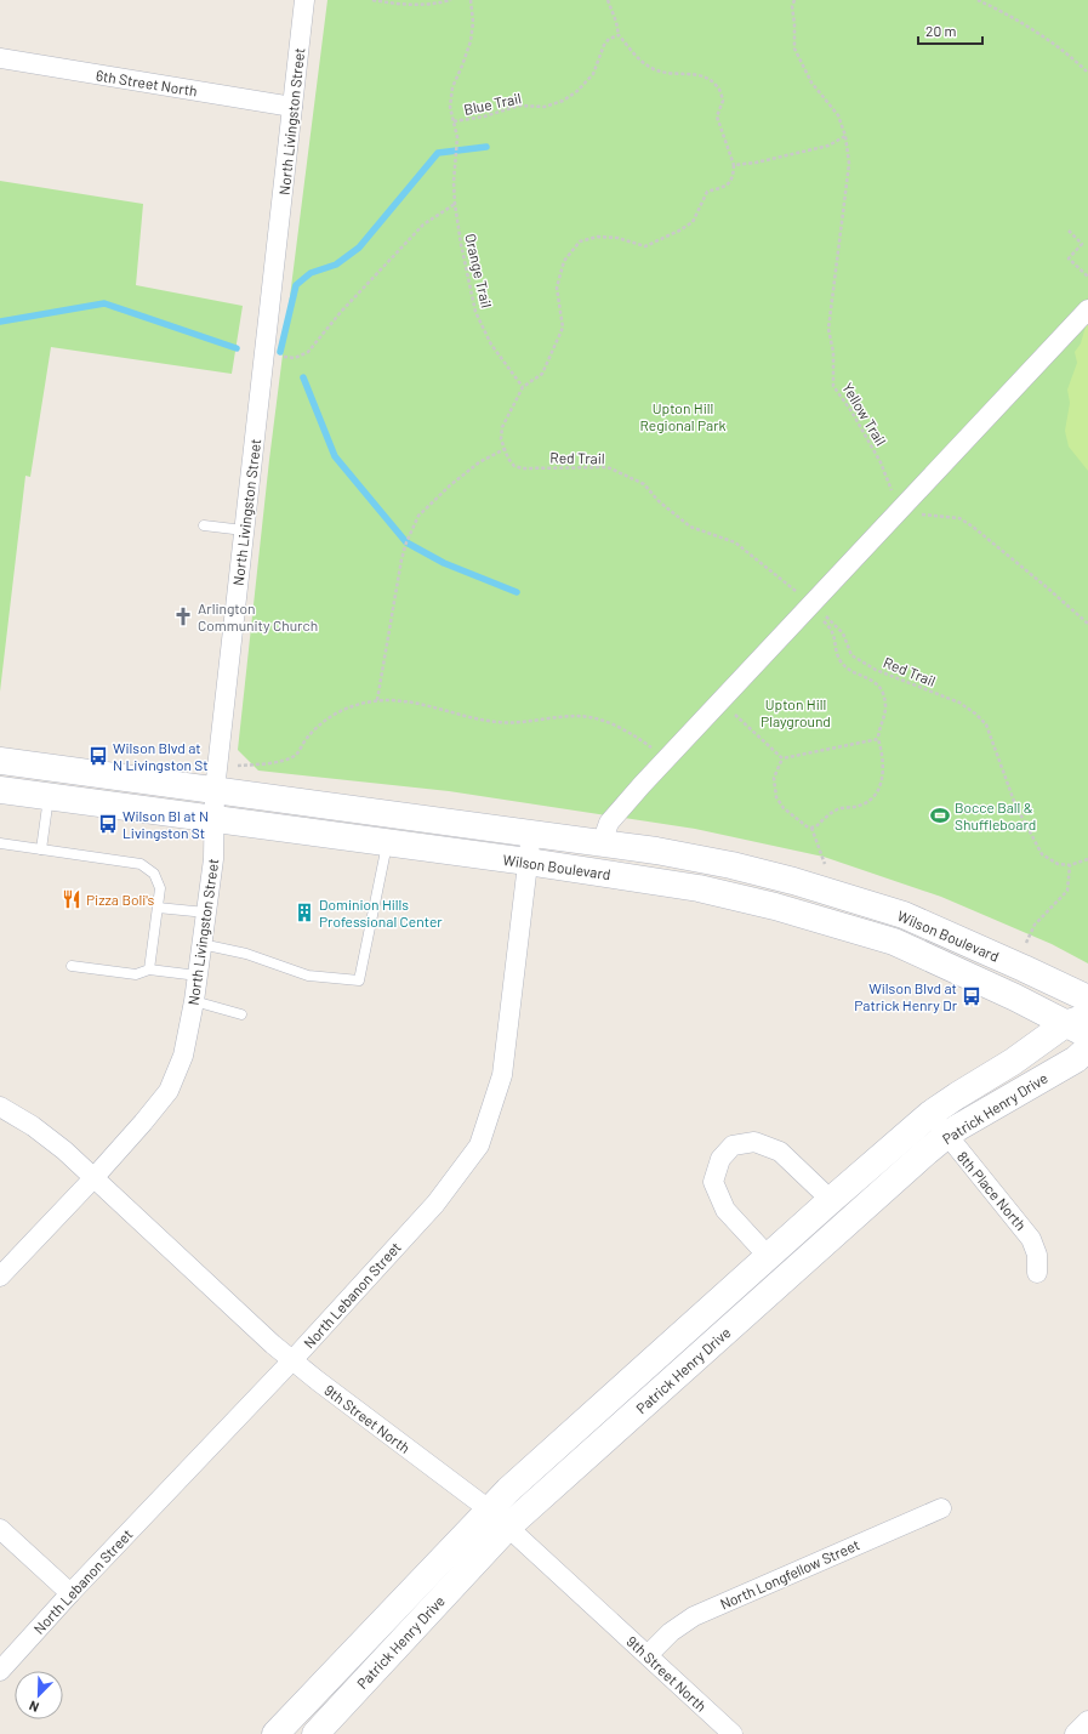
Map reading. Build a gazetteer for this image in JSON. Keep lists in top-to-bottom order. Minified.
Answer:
{"streets":{"main road":["Wilson Boulevard","Patrick Henry Drive"],"street":["6th Street North","North Livingston Street","8th Place North","North Lebanon Street","9th Street North","North Longfellow Street"],"path":["Blue Trail","Orange Trail","Yellow Trail","Red Trail"]},"crossings":[["6th Street North","North Livingston Street"],["Blue Trail","Orange Trail"],["North Livingston Street","Wilson Boulevard"],["North Livingston Street","9th Street North"],["Wilson Boulevard","Patrick Henry Drive"],["Wilson Boulevard","North Lebanon Street"],["Patrick Henry Drive","8th Place North"],["Patrick Henry Drive","9th Street North"],["North Lebanon Street","9th Street North"],["9th Street North","North Longfellow Street"]],"parks":["Upton Hill Regional Park","Upton Hill Playground"],"places":{"church":["Arlington Community Church"],"bus stop":["Wilson Blvd at N Livingston St","Wilson Bl at N Livingston St","Wilson Blvd at Patrick Henry Dr"],"sports":["Bocce Ball & Shuffleboard"],"restaurant":["Pizza Boli's"],"building":["Dominion Hills Professional Center"]},"scale_bar":"20 m","north":"bottom left"}
